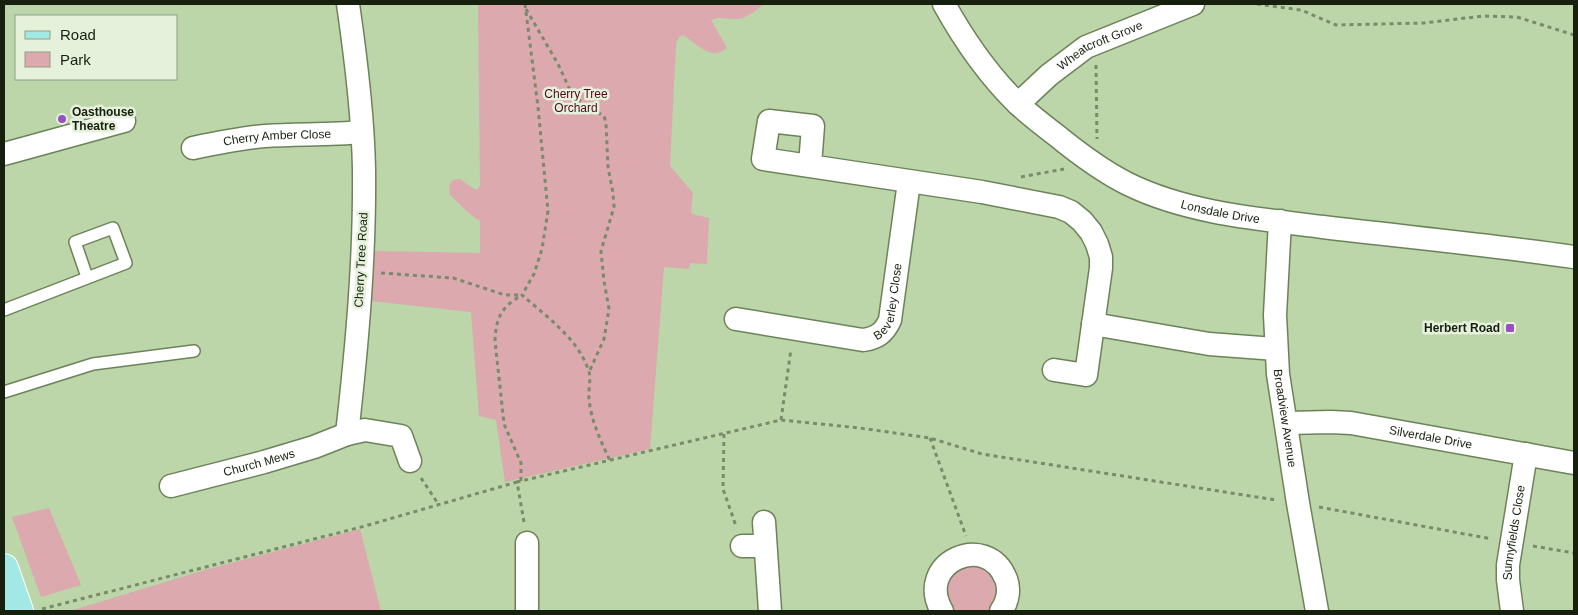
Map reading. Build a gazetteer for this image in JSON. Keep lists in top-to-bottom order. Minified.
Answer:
{"streets":{"street":["Wheatcroft Grove","Cherry Amber Close","Lonsdale Drive","Cherry Tree Road","Beverley Close","Broadview Avenue","Silverdale Drive","Church Mews","Sunnyfields Close"]},"crossings":[["Wheatcroft Grove","Lonsdale Drive"],["Cherry Amber Close","Cherry Tree Road"],["Lonsdale Drive","Broadview Avenue"],["Cherry Tree Road","Church Mews"],["Broadview Avenue","Silverdale Drive"],["Silverdale Drive","Sunnyfields Close"]],"parks":["Cherry Tree Orchard"],"places":{"other":["Oasthouse Theatre"],"transit":["Herbert Road"]},"legend":["Road","Park"]}
